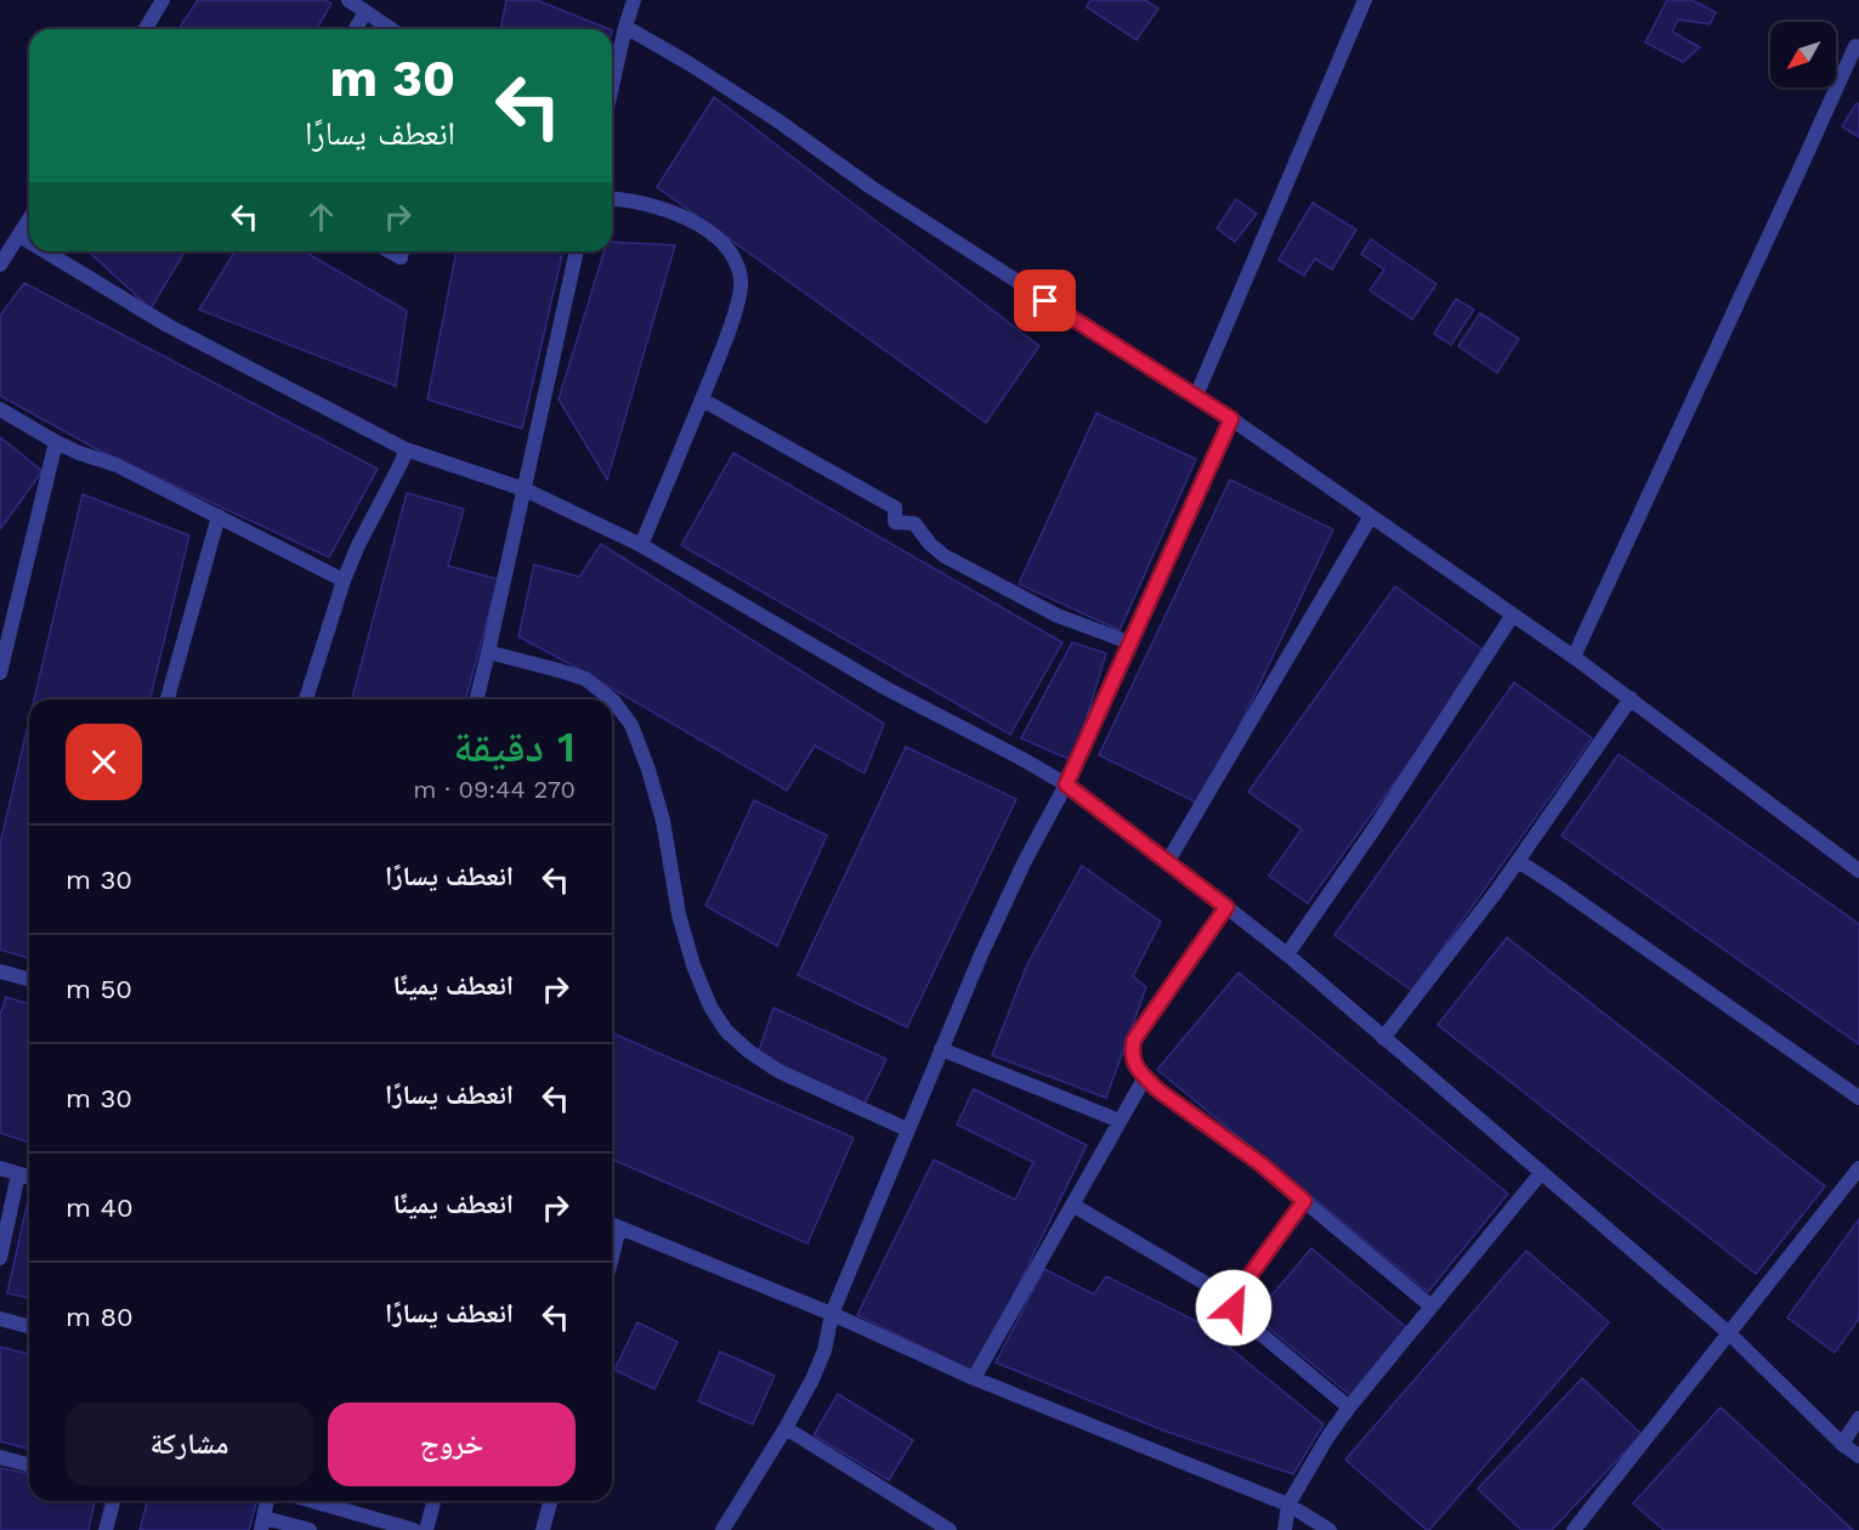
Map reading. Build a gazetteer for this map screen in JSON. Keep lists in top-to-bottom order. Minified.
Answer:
{"north":"bottom left","page":{"turn":["30 m","انعطف يسارًا"],"heading":["1 دقيقة","270 m · 09:44"],"list":[{"name":"انعطف يسارًا","value":"30 m"},{"name":"انعطف يمينًا","value":"50 m"},{"name":"انعطف يسارًا","value":"30 m"},{"name":"انعطف يمينًا","value":"40 m"},{"name":"انعطف يسارًا","value":"80 m"}],"buttons":["خروج","مشاركة"]}}
